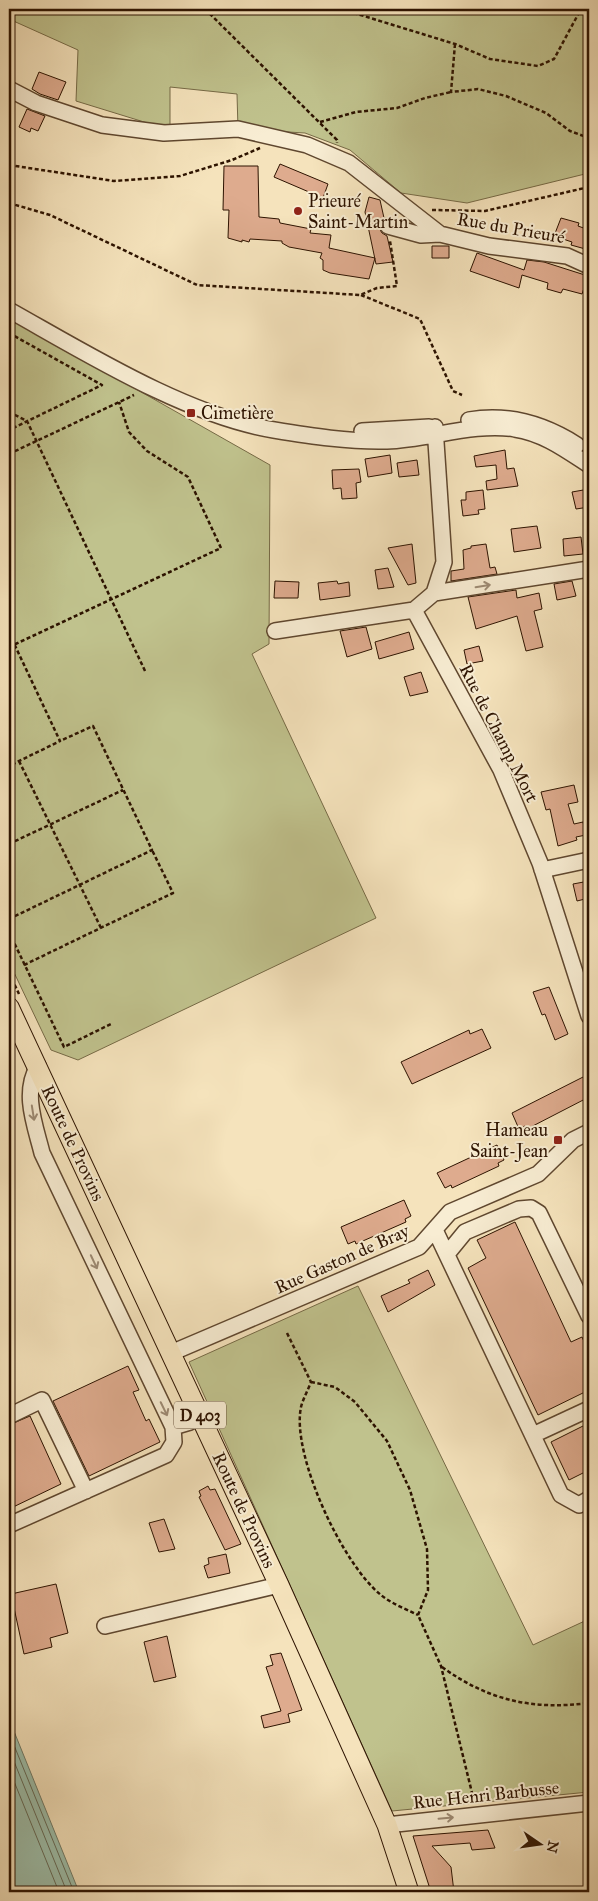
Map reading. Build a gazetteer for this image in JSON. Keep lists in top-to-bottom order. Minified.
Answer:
{"streets":{"main road":["Route de Provins","D 403"],"street":["Rue du Prieuré","Rue de Champ Mort","Rue Gaston de Bray","Rue Henri Barbusse"]},"crossings":[["Route de Provins","Rue Gaston de Bray"],["Route de Provins","D 403"],["Route de Provins","Rue Henri Barbusse"],["D 403","Rue Henri Barbusse"]],"one_way":["Rue Henri Barbusse"],"places":{"other":["Prieuré Saint-Martin"],"transit":["Cimetière","Hameau Saint-Jean"]},"north":"right"}
